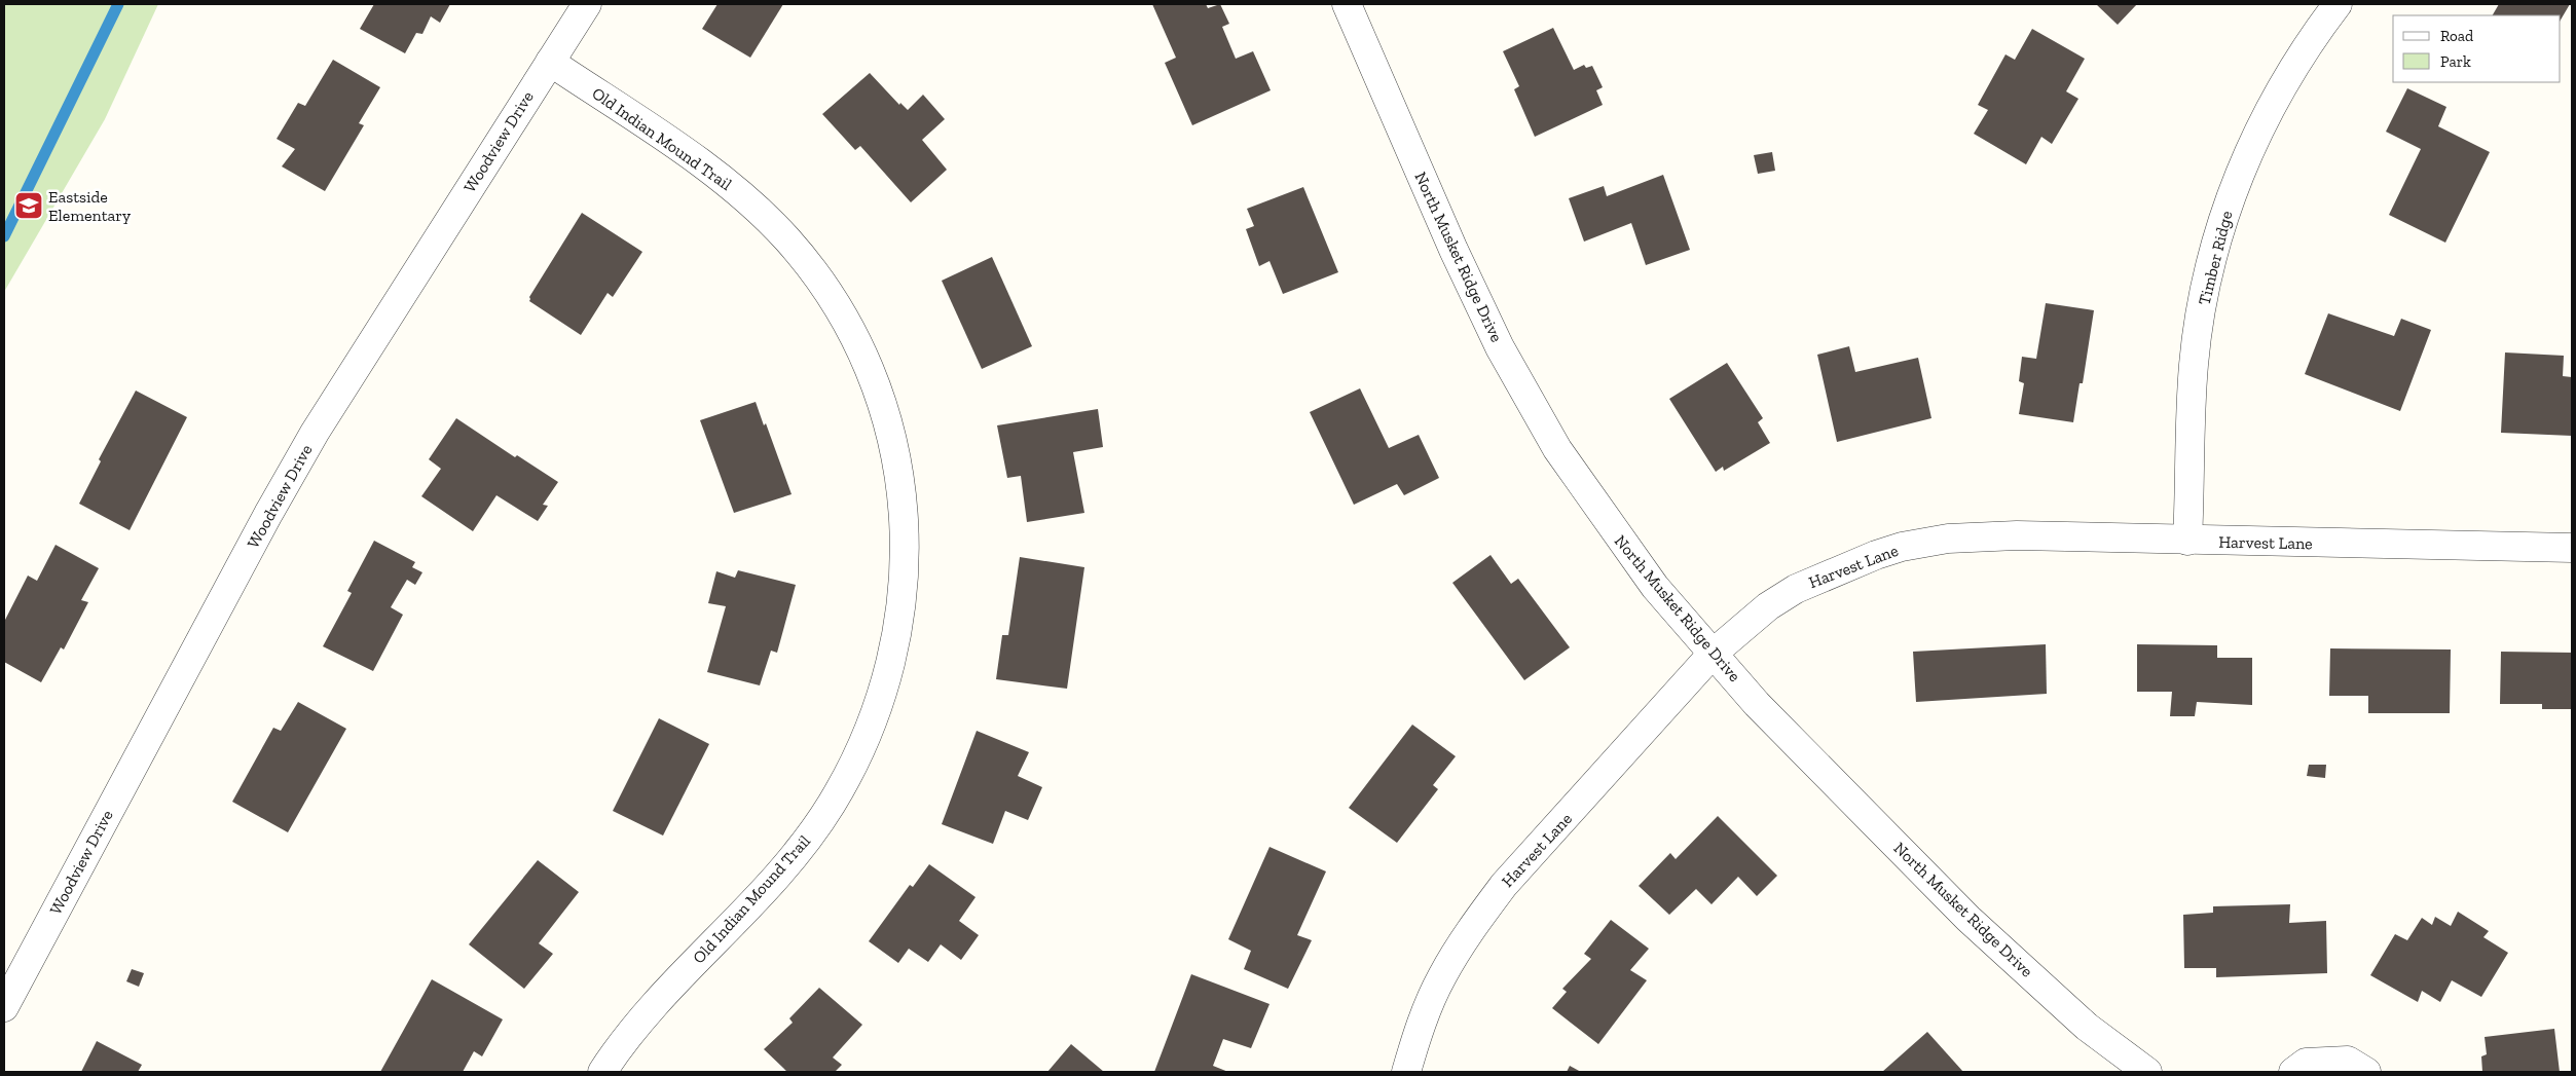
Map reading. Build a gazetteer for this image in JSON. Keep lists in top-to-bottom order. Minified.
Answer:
{"streets":{"street":["Old Indian Mound Trail","Woodview Drive","North Musket Ridge Drive","Timber Ridge","Harvest Lane"]},"crossings":[["Old Indian Mound Trail","Woodview Drive"],["North Musket Ridge Drive","Harvest Lane"],["Timber Ridge","Harvest Lane"]],"places":{"school or university":["Eastside Elementary"]},"legend":["Road","Park"]}
